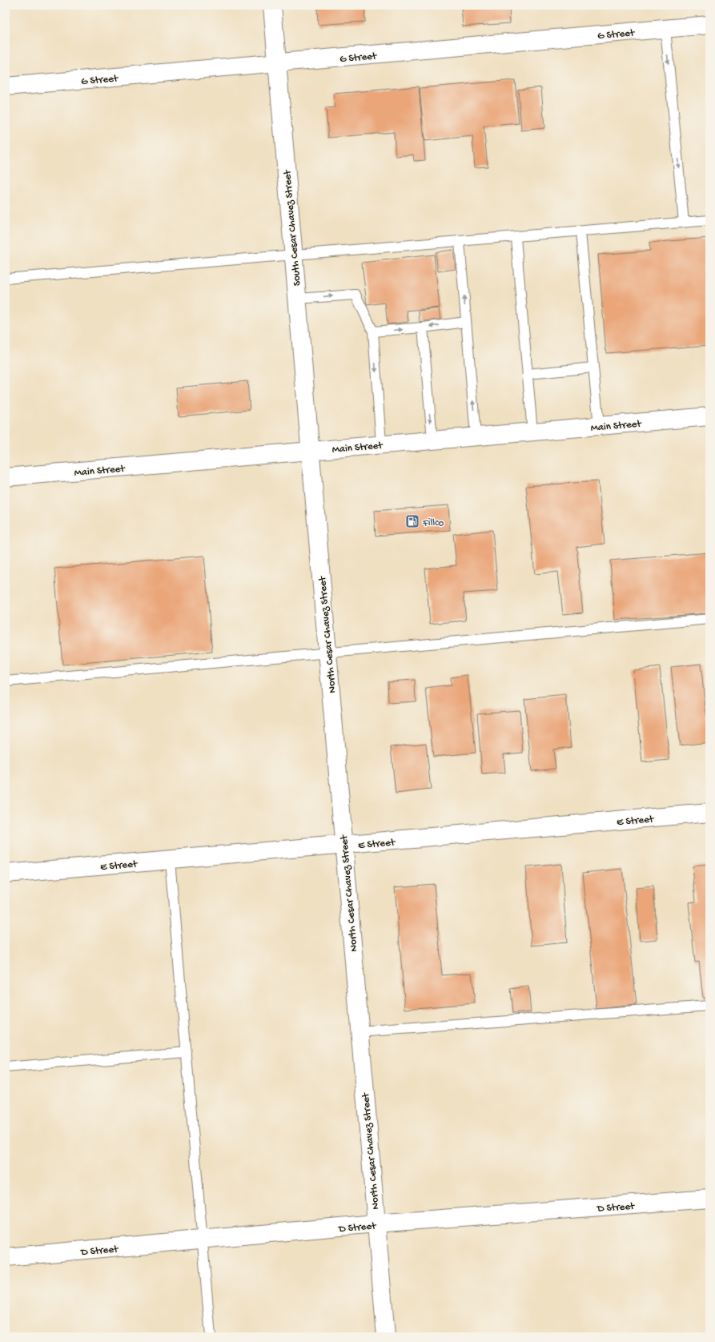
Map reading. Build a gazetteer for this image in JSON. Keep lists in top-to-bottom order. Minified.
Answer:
{"streets":{"street":["G Street","South Cesar Chavez Street","Main Street","North Cesar Chavez Street","E Street","D Street"]},"crossings":[["G Street","South Cesar Chavez Street"],["South Cesar Chavez Street","Main Street"],["South Cesar Chavez Street","North Cesar Chavez Street"],["Main Street","North Cesar Chavez Street"],["North Cesar Chavez Street","E Street"],["North Cesar Chavez Street","D Street"]],"places":{"fuel station":["Fillco"]}}
